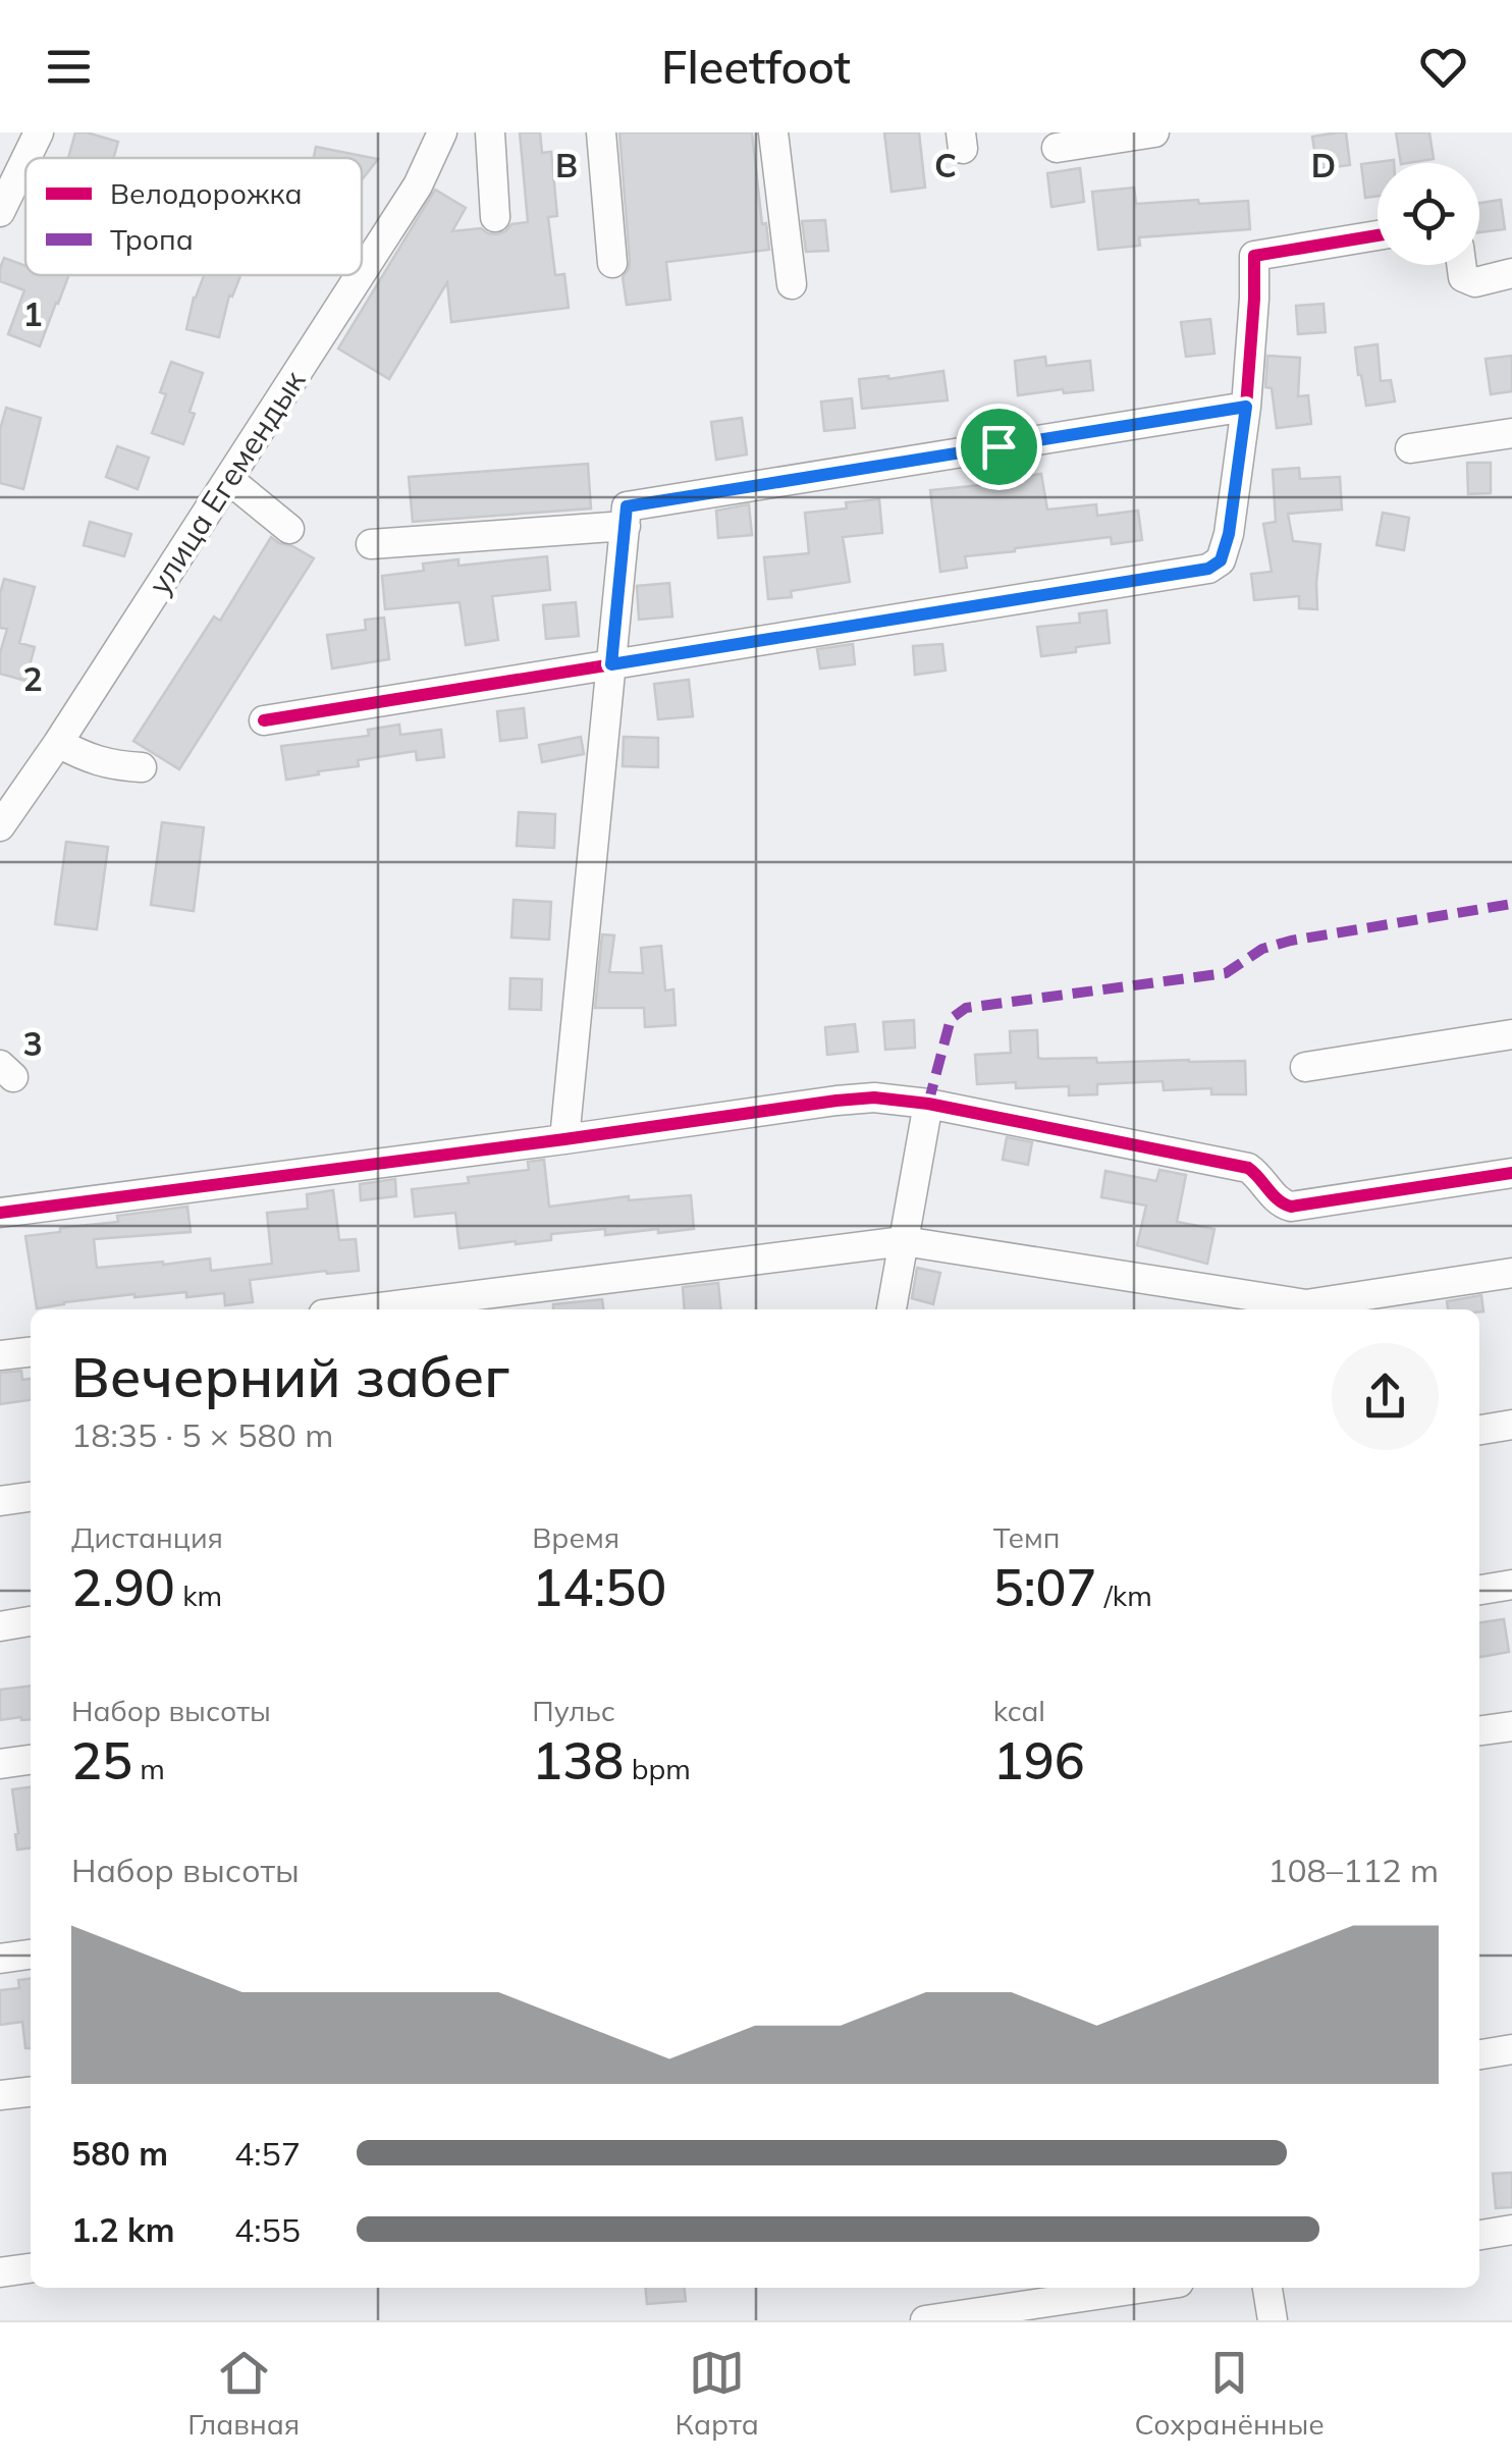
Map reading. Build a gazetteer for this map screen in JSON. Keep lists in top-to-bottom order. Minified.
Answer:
{"streets":{"street":["улица Егемендык"]},"legend":["Велодорожка","Тропа"],"page":{"header":"Fleetfoot","heading":["Вечерний забег","18:35 · 5 × 580 m"],"stats":[["Дистанция","2.90 km"],["Время","14:50"],["Темп","5:07 /km"],["Набор высоты","25 m"],["Пульс","138 bpm"],["kcal","196"]],"chart":["Набор высоты","108–112 m"],"list":[{"name":"580 m","note":"4:57"},{"name":"1.2 km","note":"4:55"}],"tabs":["Главная","Карта","Сохранённые"]},"grid":{"columns":["B","C","D"],"rows":["1","2","3"]}}
